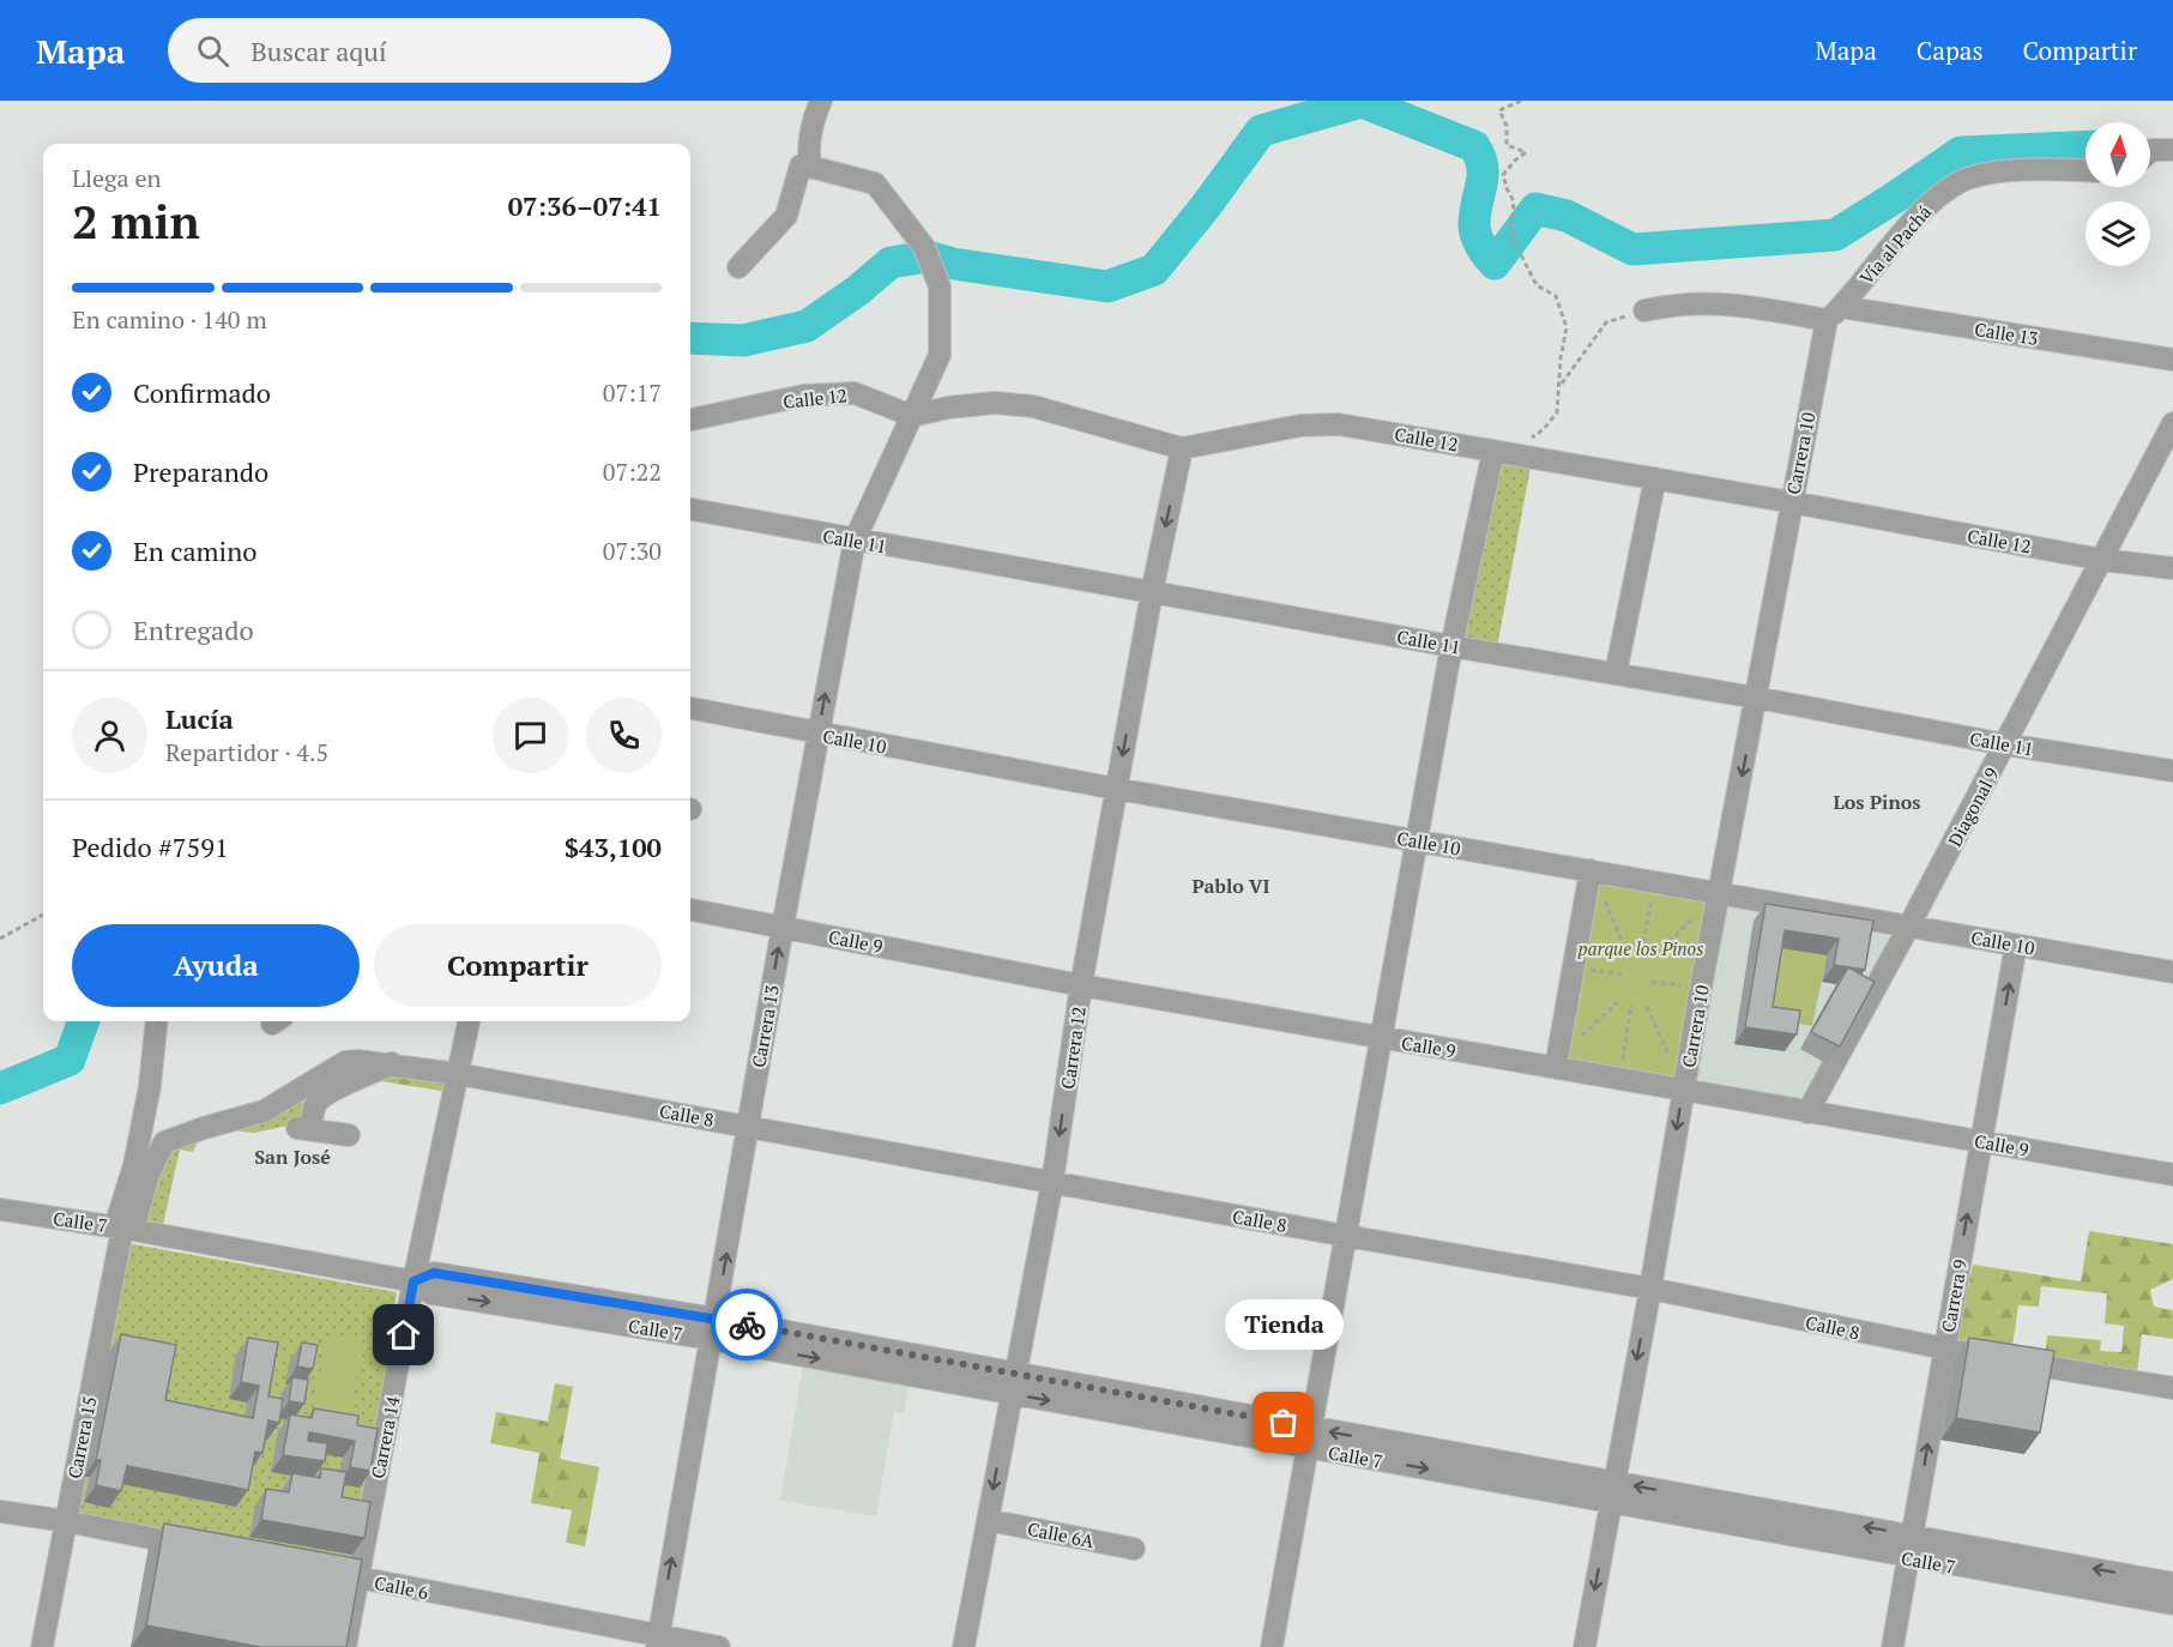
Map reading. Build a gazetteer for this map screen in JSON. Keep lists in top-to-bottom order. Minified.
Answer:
{"streets":{"street":["Vía al Pachá","Calle 13","Calle 12","Carrera 10","Calle 11","Calle 10","Diagonal 9","Calle 9","Carrera 13","Carrera 12","Calle 8","Calle 7","Carrera 9","Carrera 15","Carrera 14","Calle 6A","Calle 6"]},"crossings":[["Vía al Pachá","Calle 13"],["Vía al Pachá","Carrera 10"],["Calle 13","Carrera 10"],["Calle 12","Carrera 10"],["Calle 12","Diagonal 9"],["Calle 12","Carrera 13"],["Calle 12","Carrera 12"],["Carrera 10","Calle 11"],["Carrera 10","Calle 10"],["Carrera 10","Calle 9"],["Carrera 10","Calle 8"],["Carrera 10","Calle 7"],["Calle 11","Diagonal 9"],["Calle 11","Carrera 13"],["Calle 11","Carrera 12"],["Calle 10","Diagonal 9"],["Calle 10","Carrera 13"],["Calle 10","Carrera 12"],["Calle 10","Carrera 9"],["Diagonal 9","Calle 9"],["Calle 9","Carrera 13"],["Calle 9","Carrera 12"],["Calle 9","Carrera 9"],["Carrera 13","Calle 8"],["Carrera 13","Calle 7"],["Carrera 13","Calle 6"],["Carrera 12","Calle 8"],["Carrera 12","Calle 7"],["Carrera 12","Calle 6A"],["Calle 8","Carrera 9"],["Calle 8","Carrera 15"],["Calle 8","Carrera 14"],["Calle 7","Carrera 9"],["Calle 7","Carrera 15"],["Calle 7","Carrera 14"],["Carrera 14","Calle 6"]],"one_way":["Carrera 10","Carrera 13","Carrera 12","Carrera 9"],"districts":["Los Pinos","Pablo VI","San José"],"parks":["parque los Pinos"],"places":["Tienda"],"north":"top","page":{"header":"Mapa","search":"Buscar aquí","nav":["Mapa","Capas","Compartir"],"heading":["2 min","Llega en","07:36–07:41"],"panel":["Lucía","Repartidor · 4.5","Pedido #7591","$43,100"],"bar":"En camino · 140 m","list":[["Confirmado","07:17"],["Preparando","07:22"],["En camino","07:30"],"Entregado"],"buttons":["Ayuda","Compartir"],"bubble":"Tienda"}}
